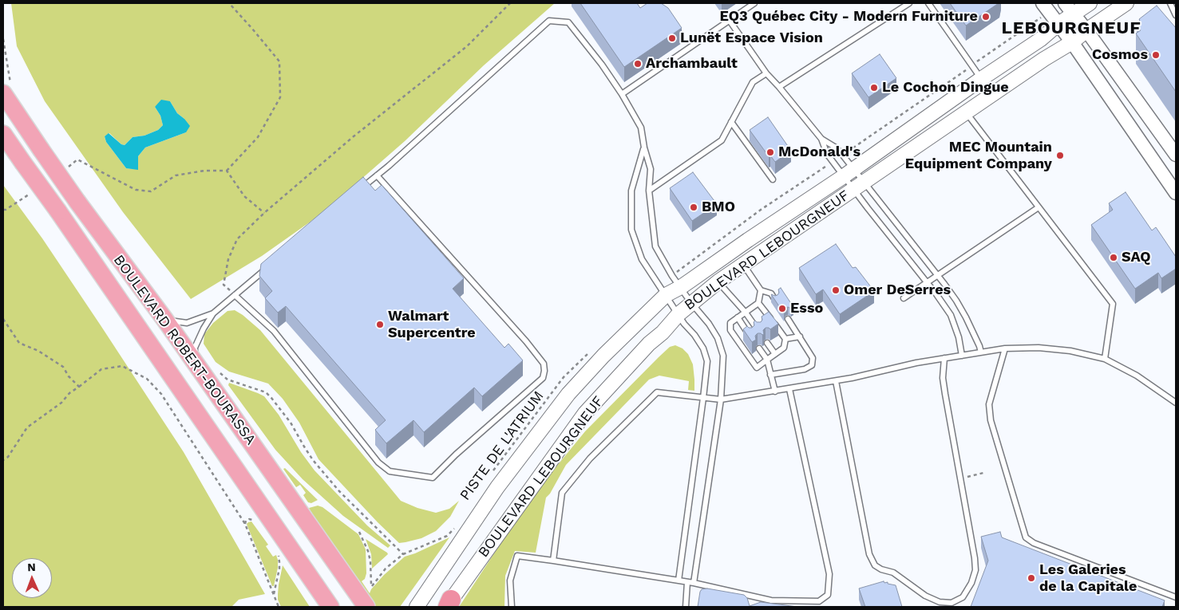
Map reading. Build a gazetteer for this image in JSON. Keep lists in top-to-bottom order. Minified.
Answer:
{"streets":{"highway":["BOULEVARD ROBERT-BOURASSA"],"main road":["BOULEVARD LEBOURGNEUF"],"path":["PISTE DE L'ATRIUM"]},"districts":["LEBOURGNEUF"],"places":["EQ3 Québec City - Modern Furniture","Lunët Espace Vision","Cosmos","Archambault","Le Cochon Dingue","McDonald's","MEC Mountain Equipment Company","BMO","SAQ","Omer DeSerres","Esso","Walmart Supercentre","Les Galeries de la Capitale"],"north":"top"}
